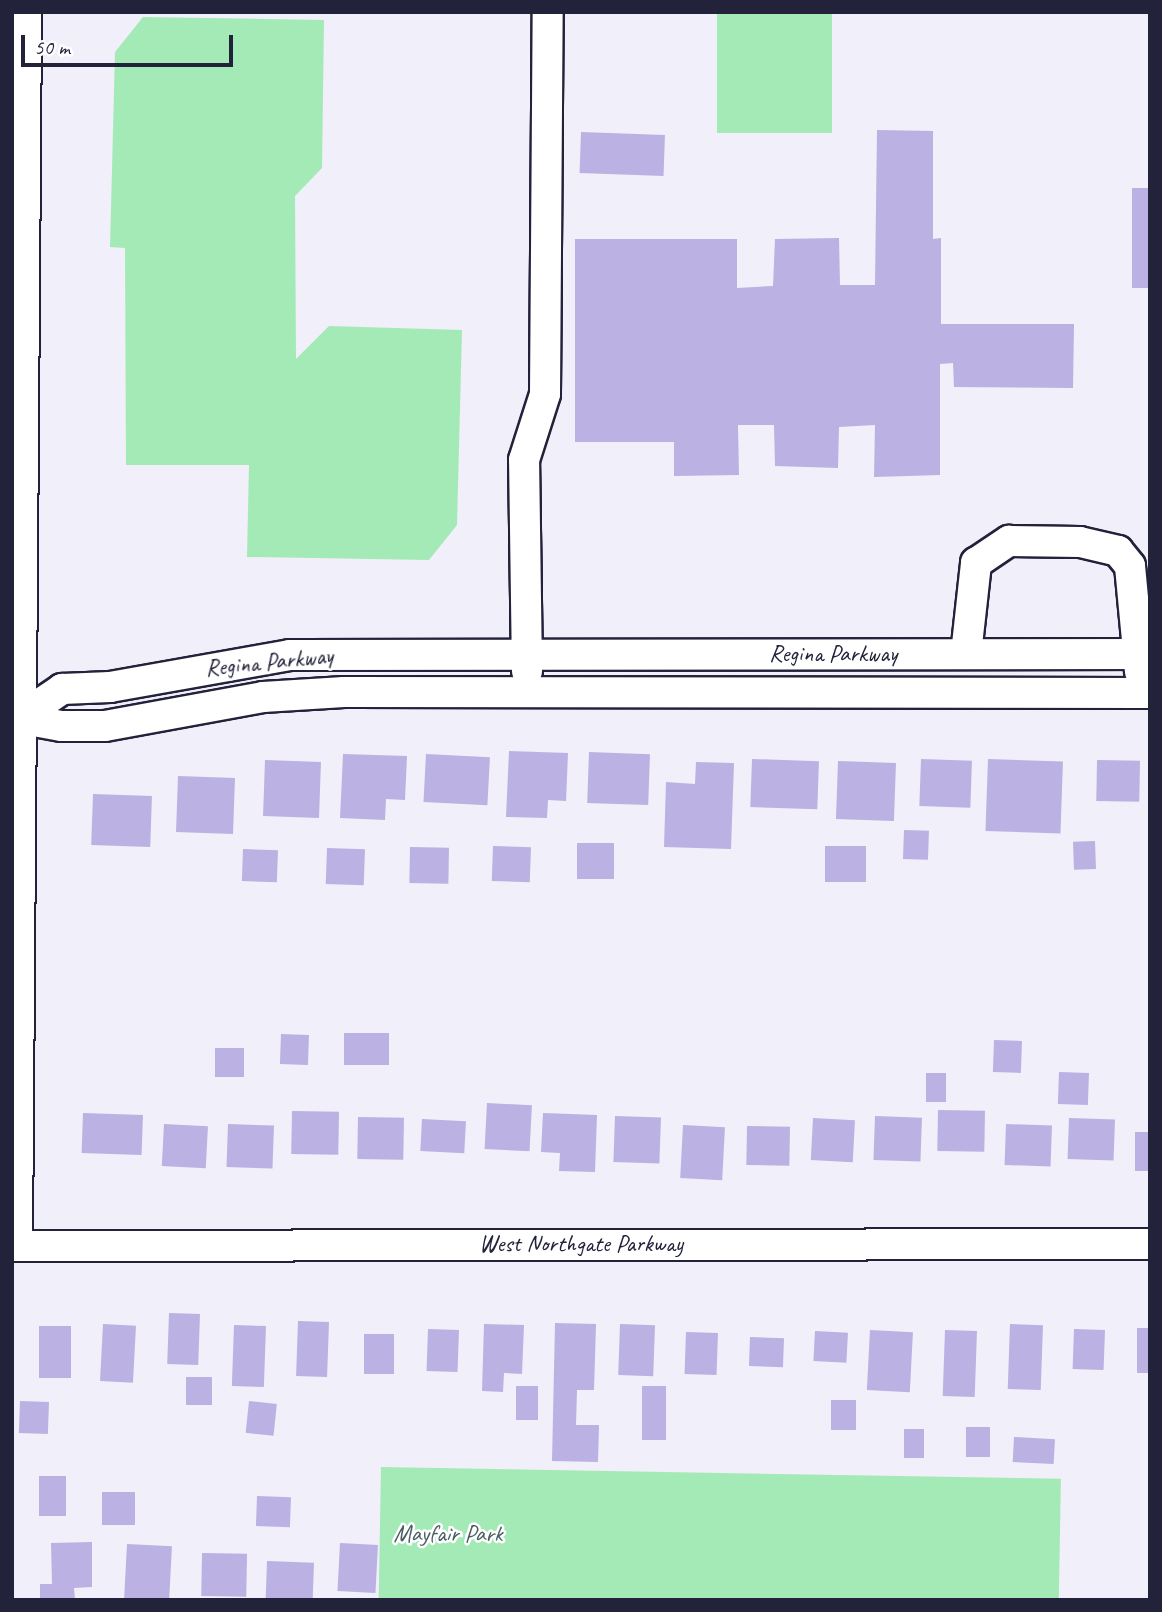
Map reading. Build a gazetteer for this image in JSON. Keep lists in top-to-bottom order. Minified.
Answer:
{"streets":{"street":["Regina Parkway","West Northgate Parkway"]},"parks":["Mayfair Park"],"scale_bar":"50 m"}
